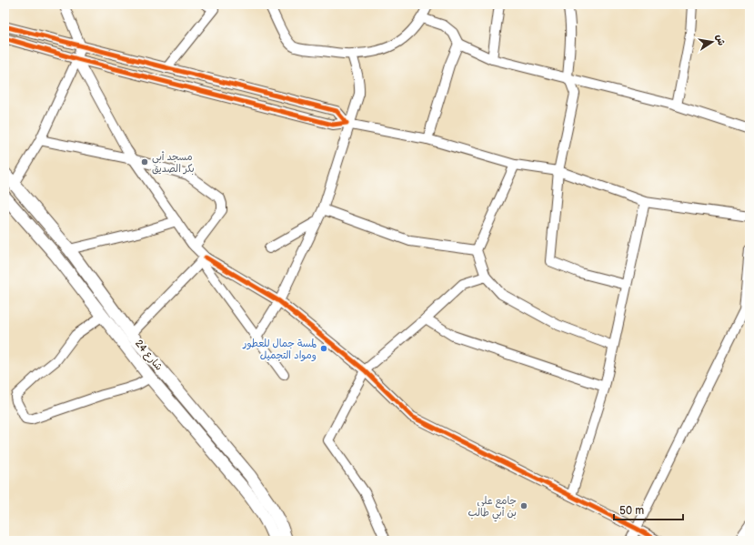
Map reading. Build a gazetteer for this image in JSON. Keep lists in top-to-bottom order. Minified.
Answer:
{"streets":{"street":["شارع 24"]},"places":["مسجد أبي بكر الصديق","لمسة جمال للعطور ومواد التجميل","جامع علي بن أبي طالب"],"scale_bar":"50 m","north":"right"}
